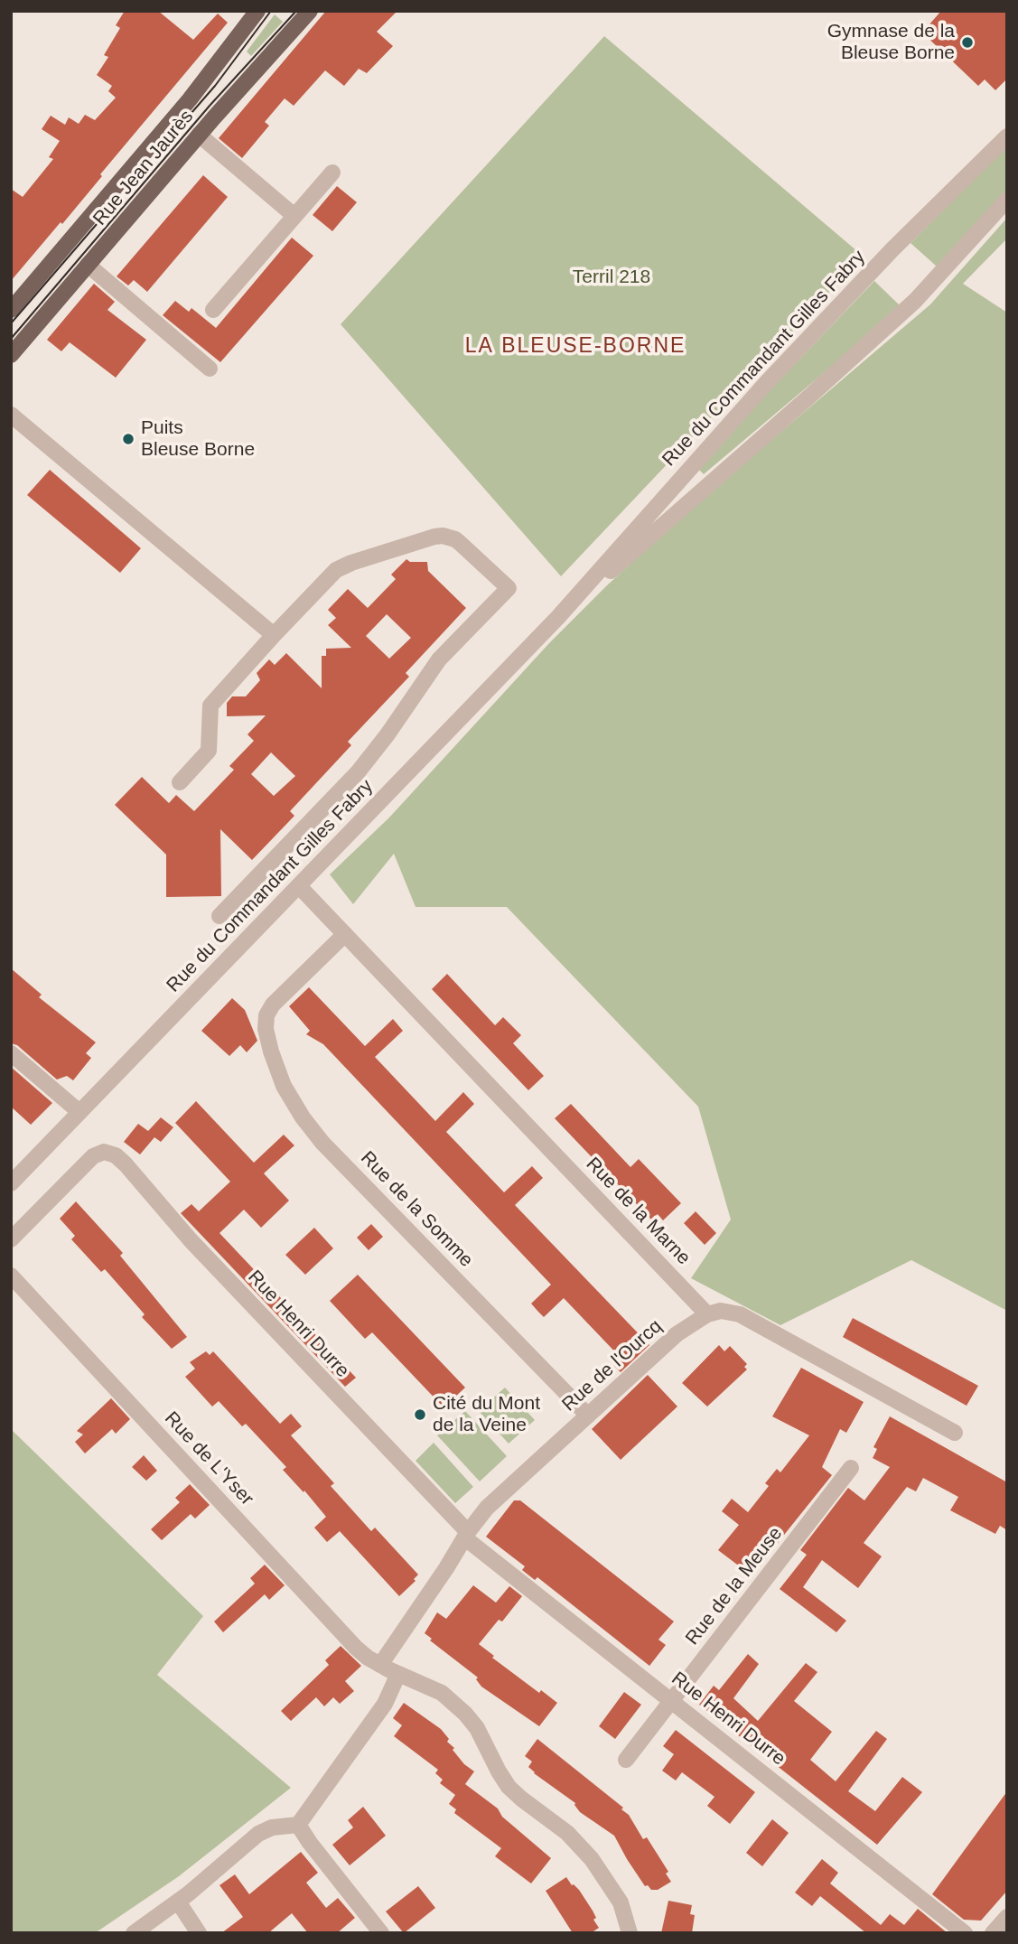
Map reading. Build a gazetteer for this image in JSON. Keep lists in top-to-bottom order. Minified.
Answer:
{"streets":{"main road":["Rue Jean Jaurès"],"street":["Rue du Commandant Gilles Fabry","Rue de la Somme","Rue de la Marne","Rue Henri Durre","Rue de l'Ourcq","Rue de L'Yser","Rue de la Meuse"]},"crossings":[["Rue du Commandant Gilles Fabry","Rue de la Marne"],["Rue de la Somme","Rue de la Marne"],["Rue de la Somme","Rue de l'Ourcq"],["Rue de la Marne","Rue de l'Ourcq"],["Rue Henri Durre","Rue de l'Ourcq"],["Rue Henri Durre","Rue de la Meuse"],["Rue de l'Ourcq","Rue de L'Yser"]],"districts":["LA BLEUSE-BORNE"],"parks":["Terril 218"],"places":["Gymnase de la Bleuse Borne","Puits Bleuse Borne","Cité du Mont de la Veine"]}
